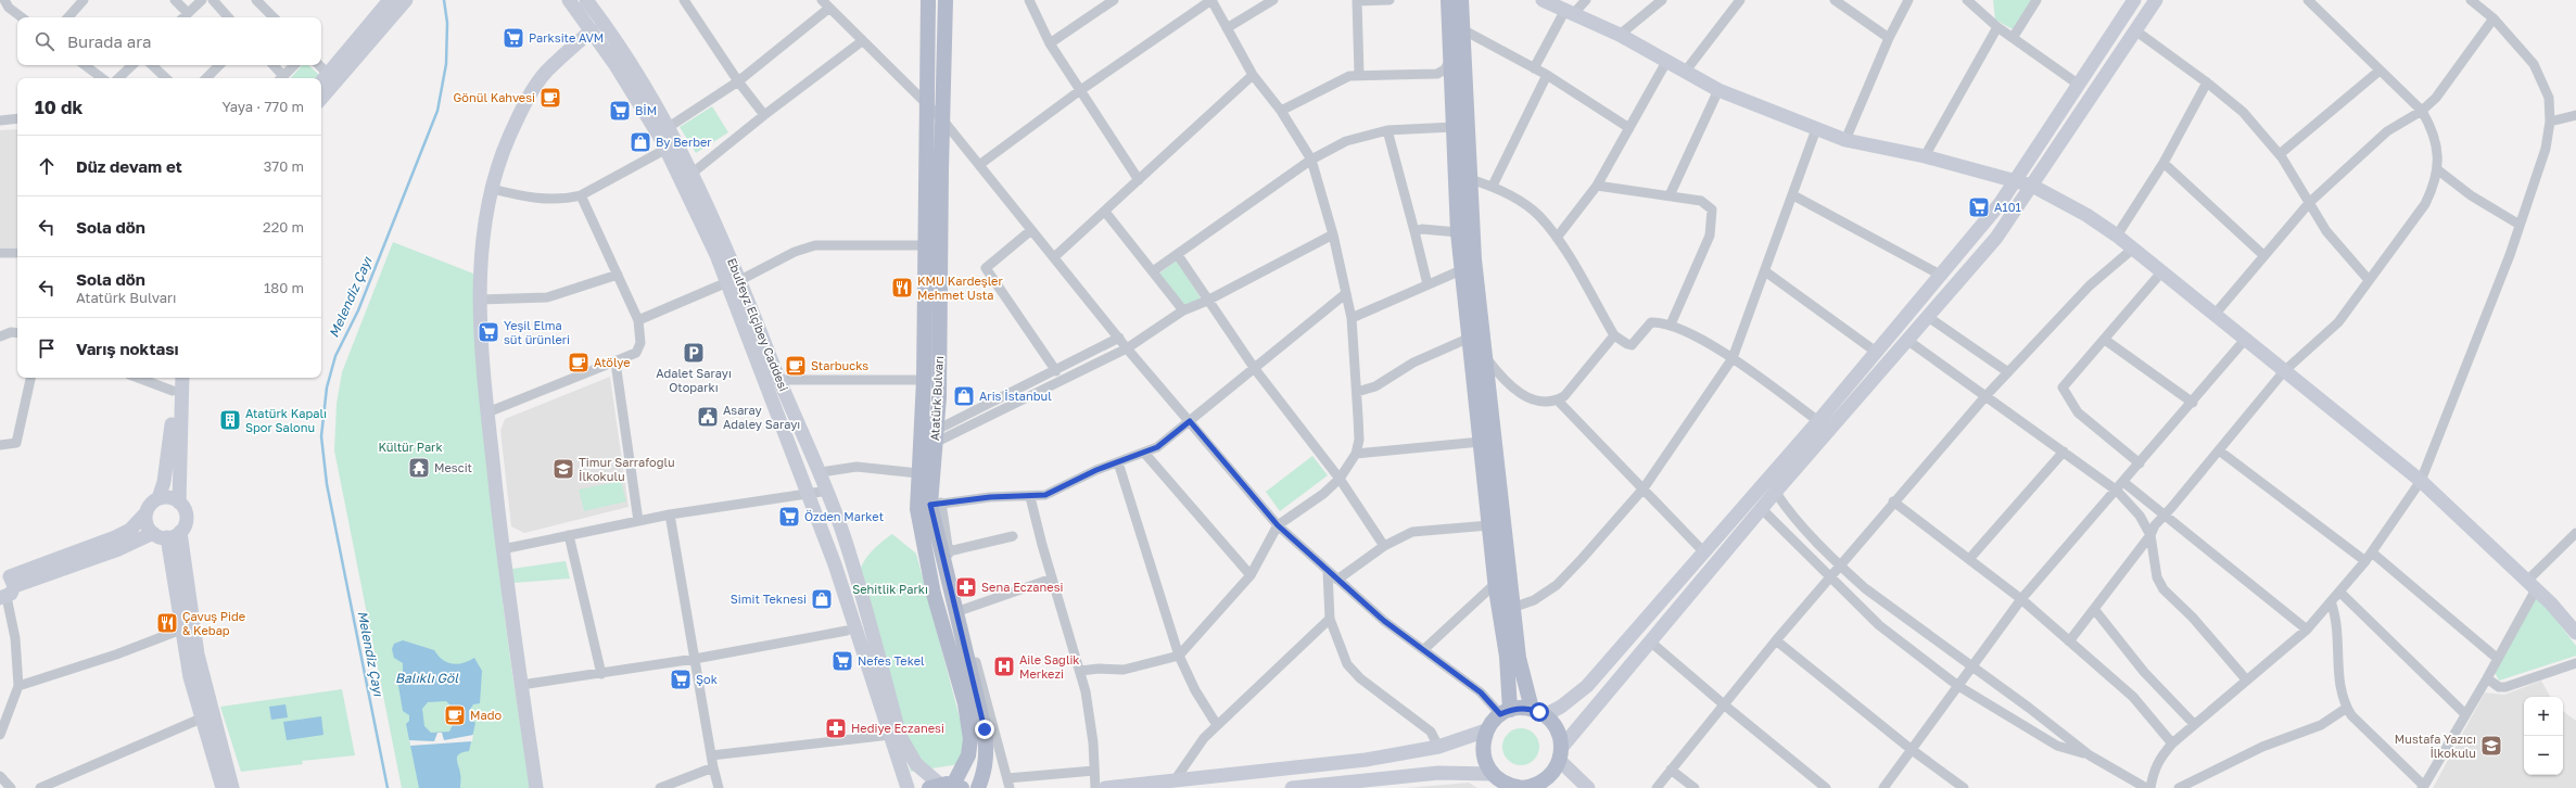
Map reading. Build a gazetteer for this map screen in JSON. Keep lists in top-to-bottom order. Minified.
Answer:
{"streets":{"main road":["Ebulfeyz Elçibey Caddesi","Atatürk Bulvarı"]},"crossings":[["Ebulfeyz Elçibey Caddesi","Atatürk Bulvarı"]],"water":["Melendiz Çayı","Balıklı Göl"],"parks":["Kültür Park","Sehitlik Parkı"],"places":{"supermarket":["Parksite AVM","BİM","A101","Yeşil Elma süt ürünleri","Özden Market","Nefes Tekel","Şok"],"cafe":["Gönül Kahvesi","Atölye","Starbucks","Mado"],"shop":["By Berber","Aris İstanbul","Simit Teknesi"],"restaurant":["KMU Kardeşler Mehmet Usta","Çavuş Pide & Kebap"],"parking":["Adalet Sarayı Otoparkı"],"public building":["Asaray Adaley Sarayı"],"building":["Atatürk Kapalı Spor Salonu"],"temple":["Mescit"],"school or university":["Timur Sarrafoğlu İlkokulu","Mustafa Yazıcı İlkokulu"],"pharmacy":["Sena Eczanesi","Hediye Eczanesi"],"hospital":["Aile Saglik Merkezi"]},"page":{"search":"Burada ara","heading":["10 dk","Yaya · 770 m"],"list":[["Düz devam et","370 m"],["Sola dön","220 m"],["Sola dön","Atatürk Bulvarı","180 m"],"Varış noktası"],"map_buttons":["+","−"]}}
